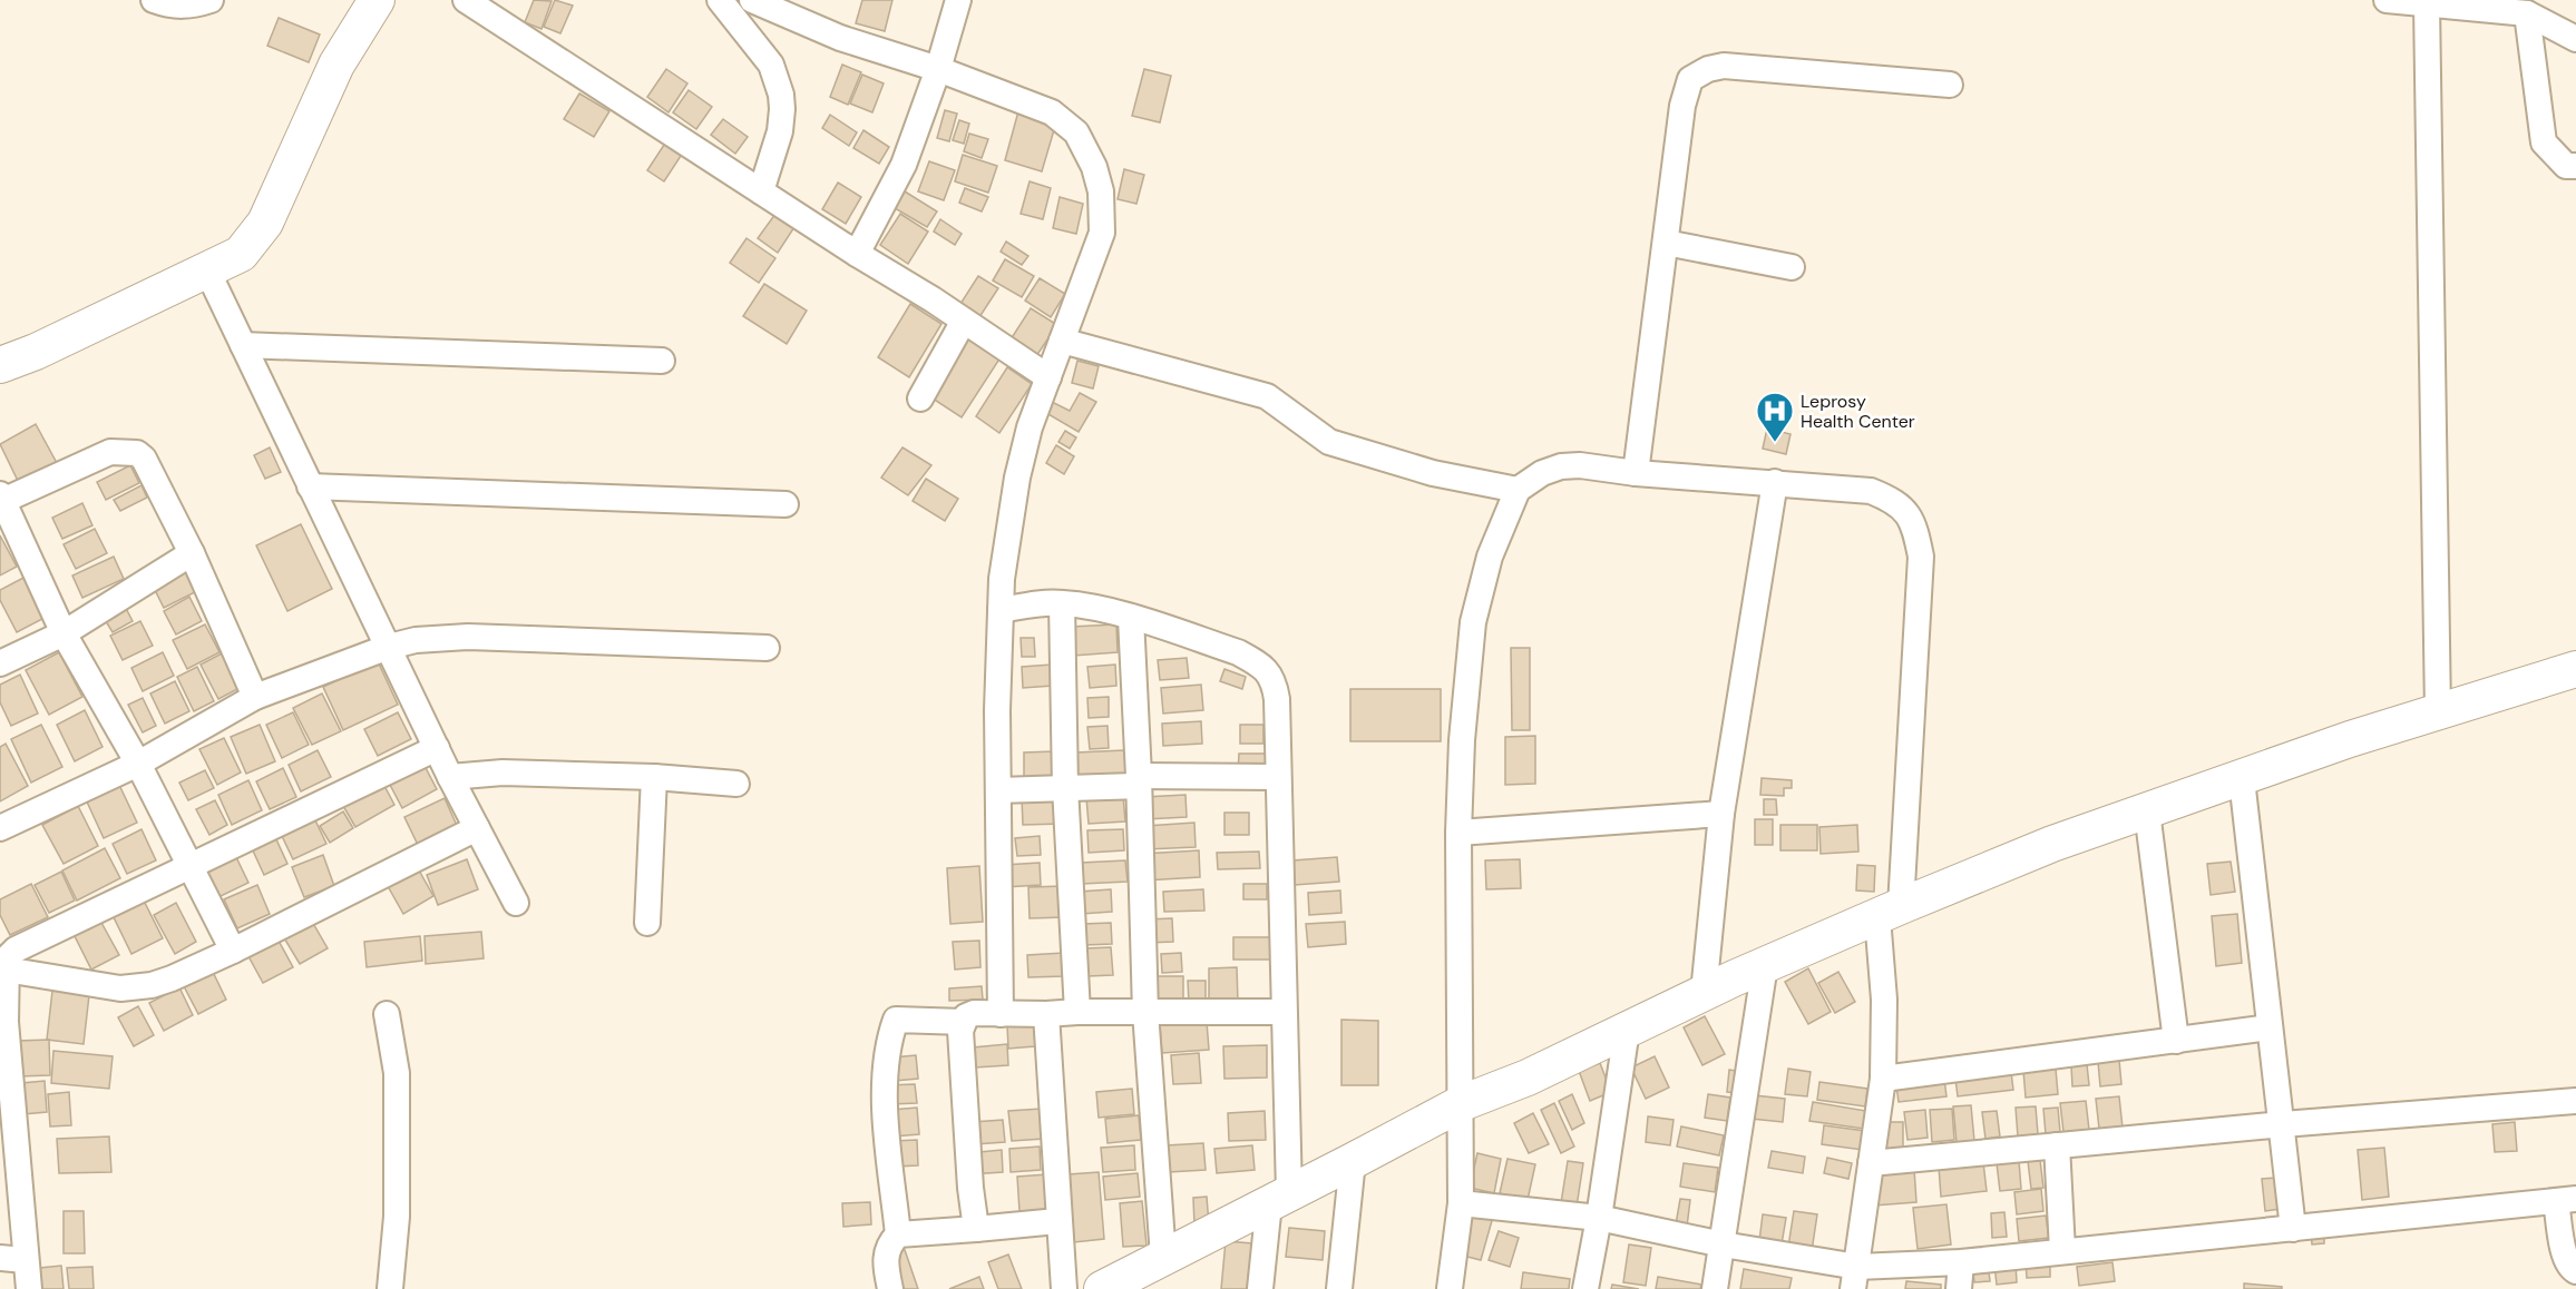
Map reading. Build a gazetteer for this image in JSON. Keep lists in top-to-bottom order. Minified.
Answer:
{"places":{"hospital":["Leprosy Health Center"]}}
